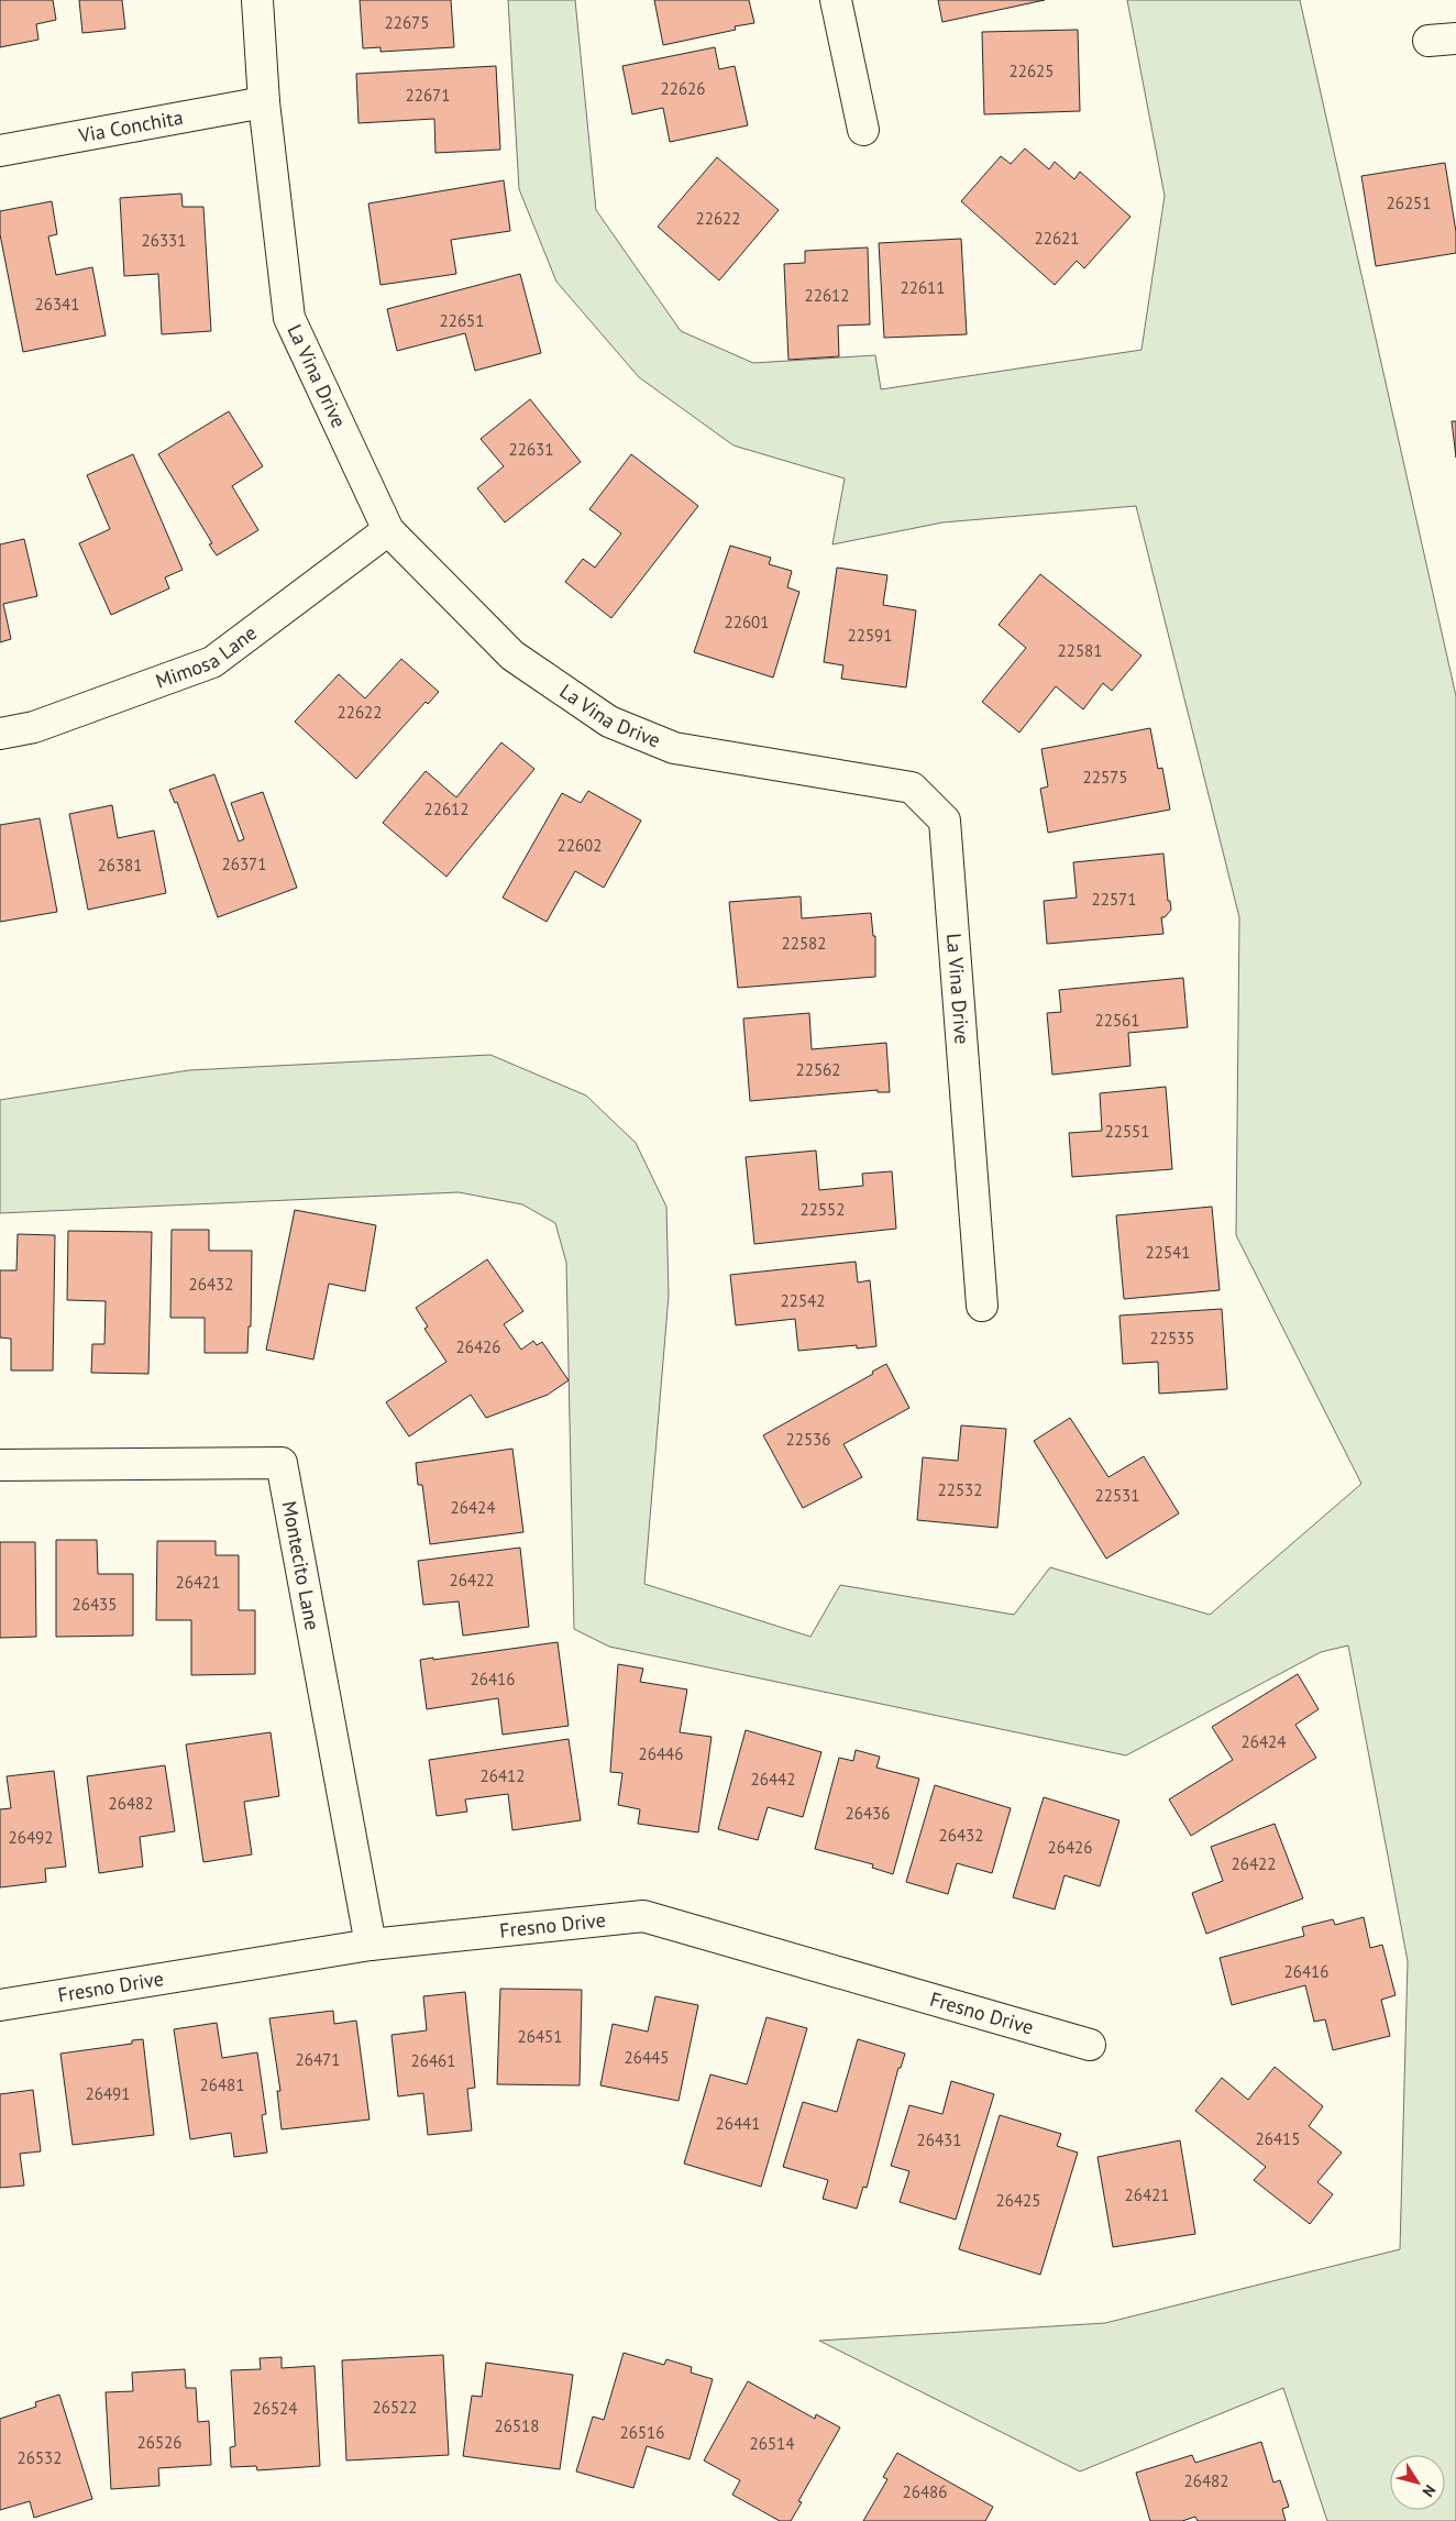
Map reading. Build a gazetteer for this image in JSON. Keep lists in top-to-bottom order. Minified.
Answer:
{"streets":{"street":["Via Conchita","La Vina Drive","Mimosa Lane","Montecito Lane","Fresno Drive"]},"crossings":[["Via Conchita","La Vina Drive"],["La Vina Drive","Mimosa Lane"],["Montecito Lane","Fresno Drive"]],"house_numbers":["22675","22625","22626","22671","26251","22622","22621","26331","22611","22612","26341","22651","22631","22601","22591","22581","22622","22575","22612","22602","26371","26381","22571","22582","22561","22562","22551","22552","22541","26432","22542","22535","26426","22536","22532","22531","26424","26422","26421","26435","26416","26424","26446","26412","26442","26482","26436","26432","26492","26426","26422","26416","26451","26445","26471","26461","26481","26491","26441","26415","26431","26421","26425","26522","26524","26518","26516","26526","26514","26532","26482","26486"],"north":"bottom right"}
